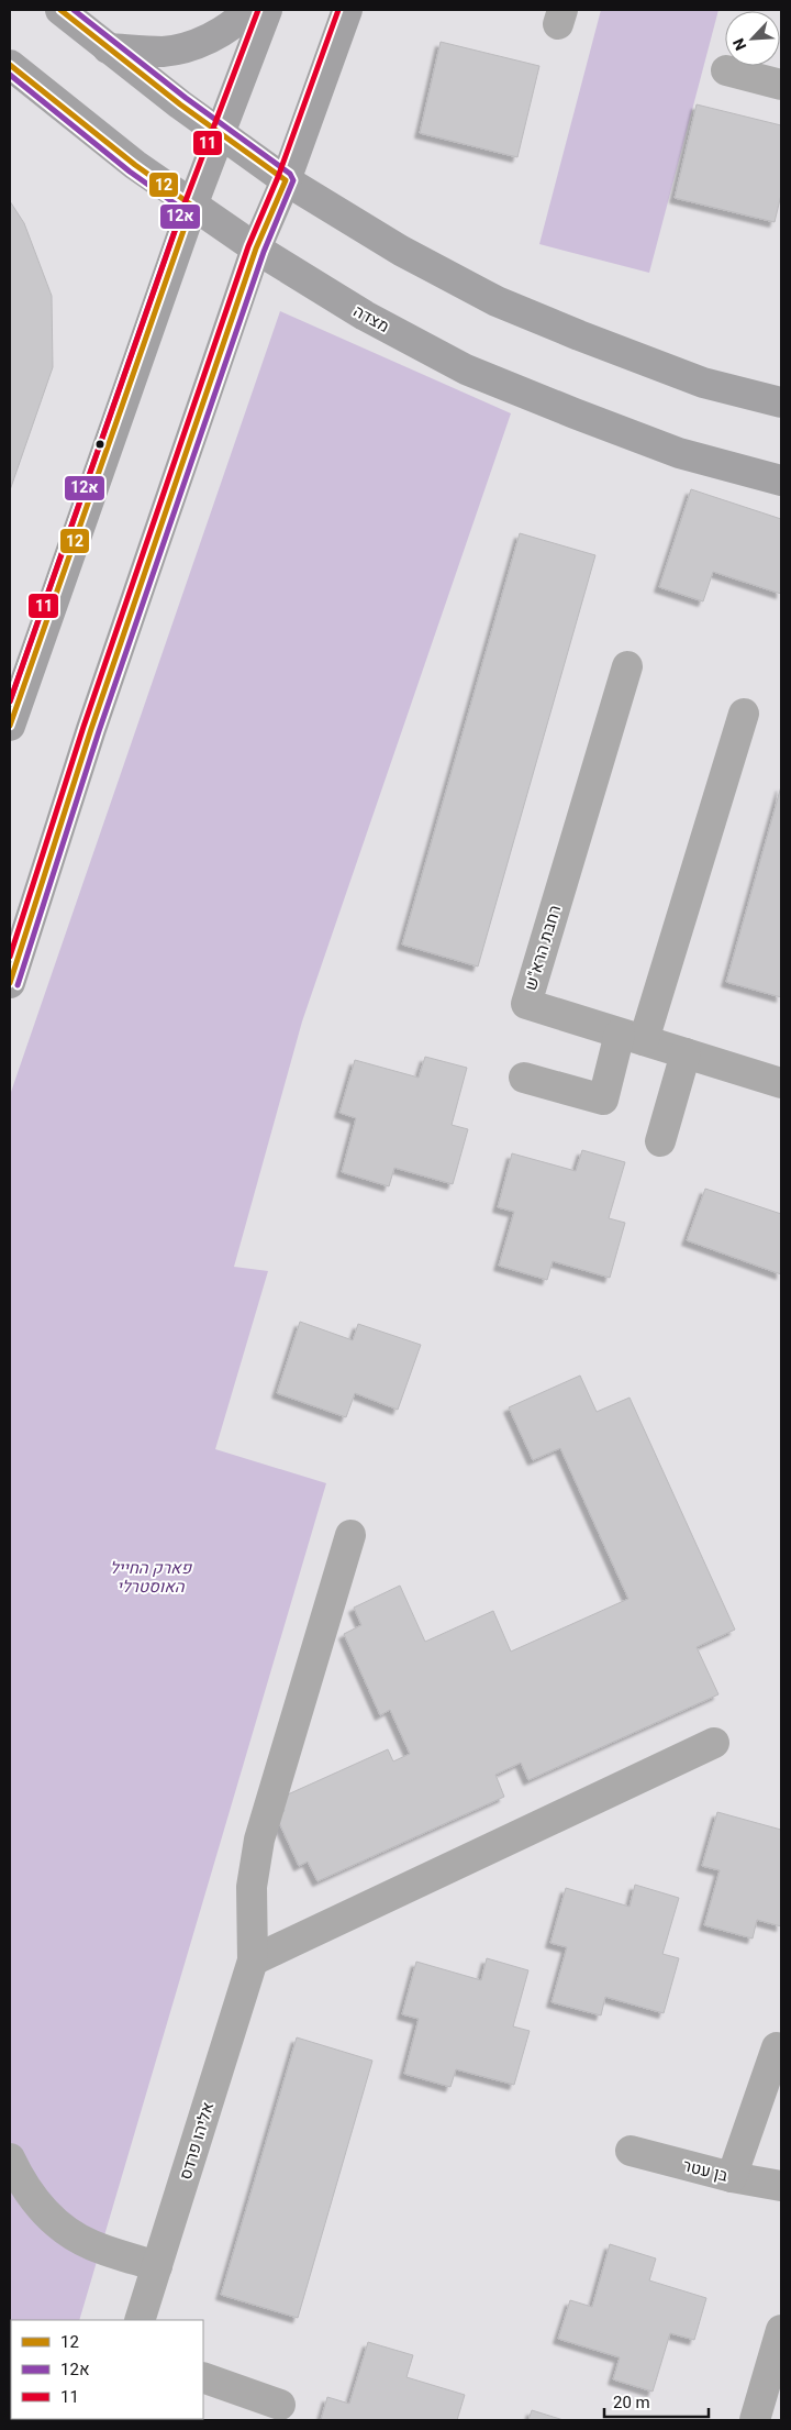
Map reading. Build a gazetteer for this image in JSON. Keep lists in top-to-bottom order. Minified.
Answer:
{"streets":{"main road":["מצדה"],"street":["רחבת הרא\"ש","אליהו פרדס","בן עטר"]},"parks":["פארק החייל האוסטרלי"],"lines":["transit line 12","transit line 12א","transit line 11"],"legend":["12","12א","11"],"scale_bar":"20 m","north":"bottom left"}
